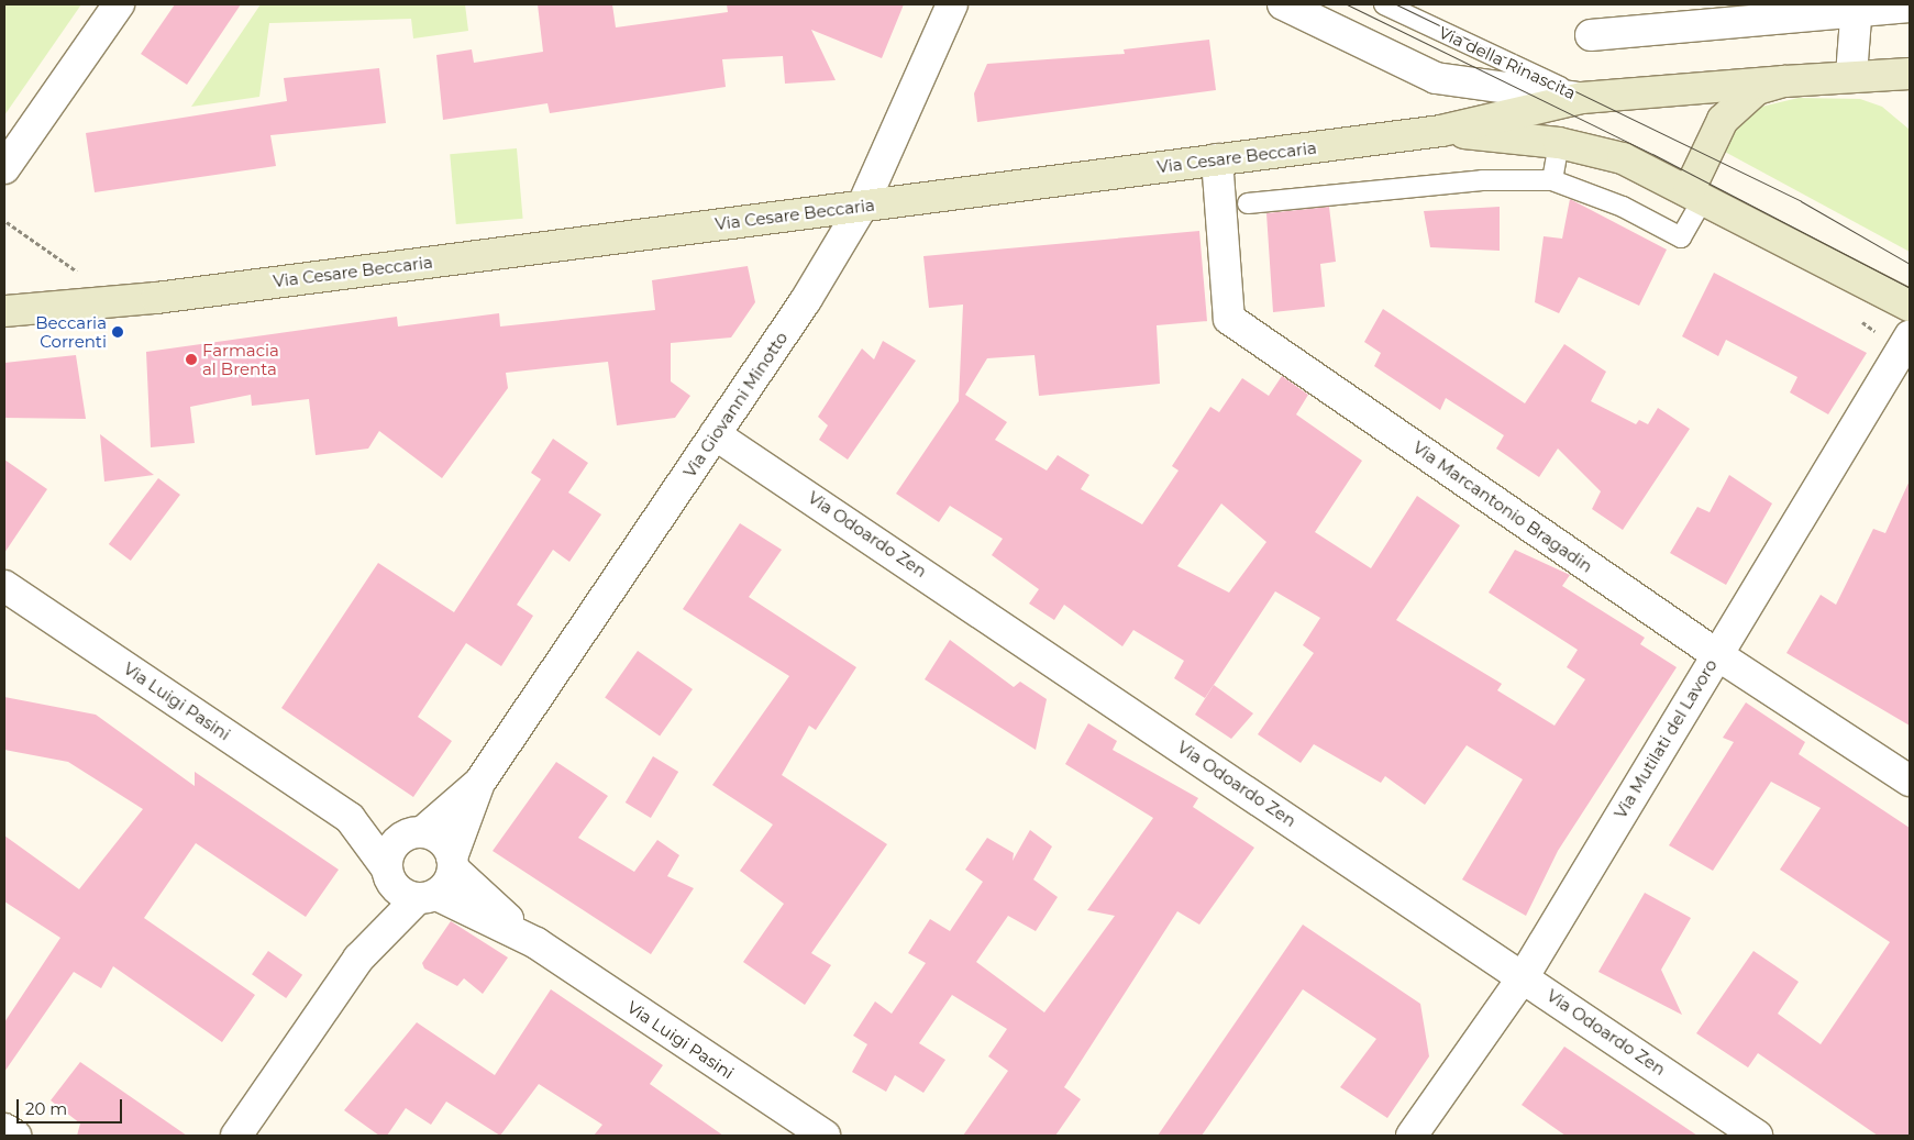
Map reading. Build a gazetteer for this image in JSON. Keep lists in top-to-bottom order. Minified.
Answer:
{"streets":{"street":["Via della Rinascita","Via Cesare Beccaria","Via Giovanni Minotto","Via Marcantonio Bragadin","Via Odoardo Zen","Via Luigi Pasini","Via Mutilati del Lavoro"]},"crossings":[["Via della Rinascita","Via Cesare Beccaria"],["Via Cesare Beccaria","Via Giovanni Minotto"],["Via Cesare Beccaria","Via Marcantonio Bragadin"],["Via Giovanni Minotto","Via Odoardo Zen"],["Via Giovanni Minotto","Via Luigi Pasini"],["Via Marcantonio Bragadin","Via Mutilati del Lavoro"],["Via Odoardo Zen","Via Mutilati del Lavoro"]],"places":["Beccaria Correnti","Farmacia al Brenta"],"scale_bar":"20 m"}
